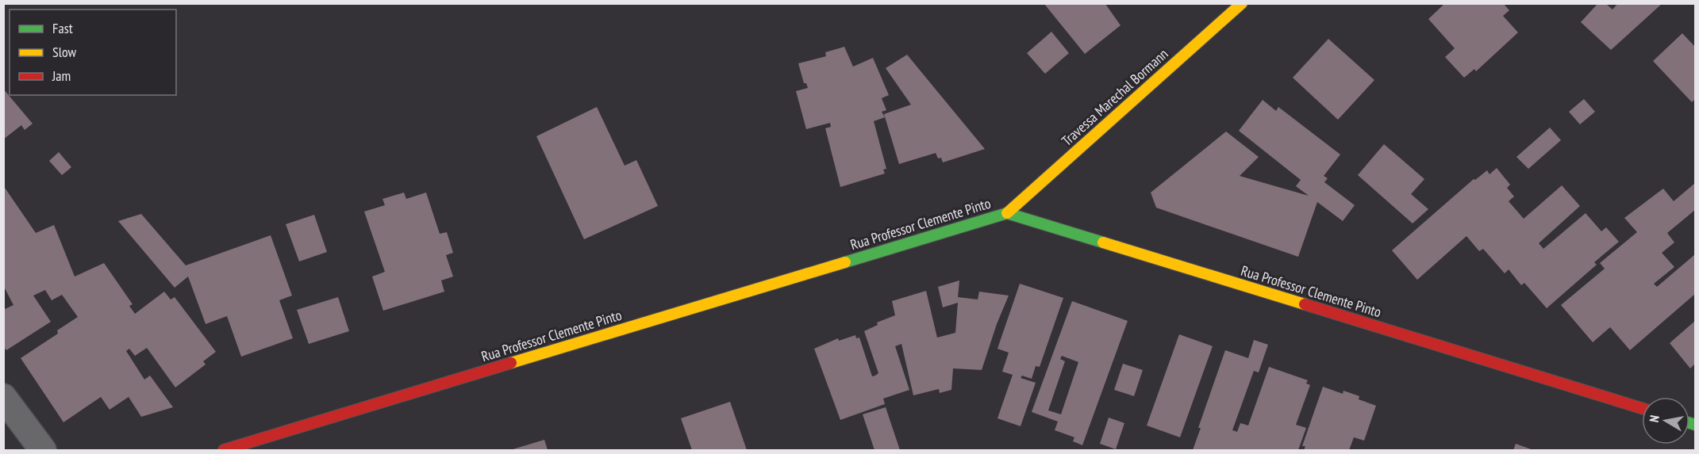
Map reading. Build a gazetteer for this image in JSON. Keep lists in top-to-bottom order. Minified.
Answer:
{"streets":{"street":["Travessa Marechal Bormann","Rua Professor Clemente Pinto"]},"crossings":[["Travessa Marechal Bormann","Rua Professor Clemente Pinto"]],"legend":["Fast","Slow","Jam"],"north":"left"}
